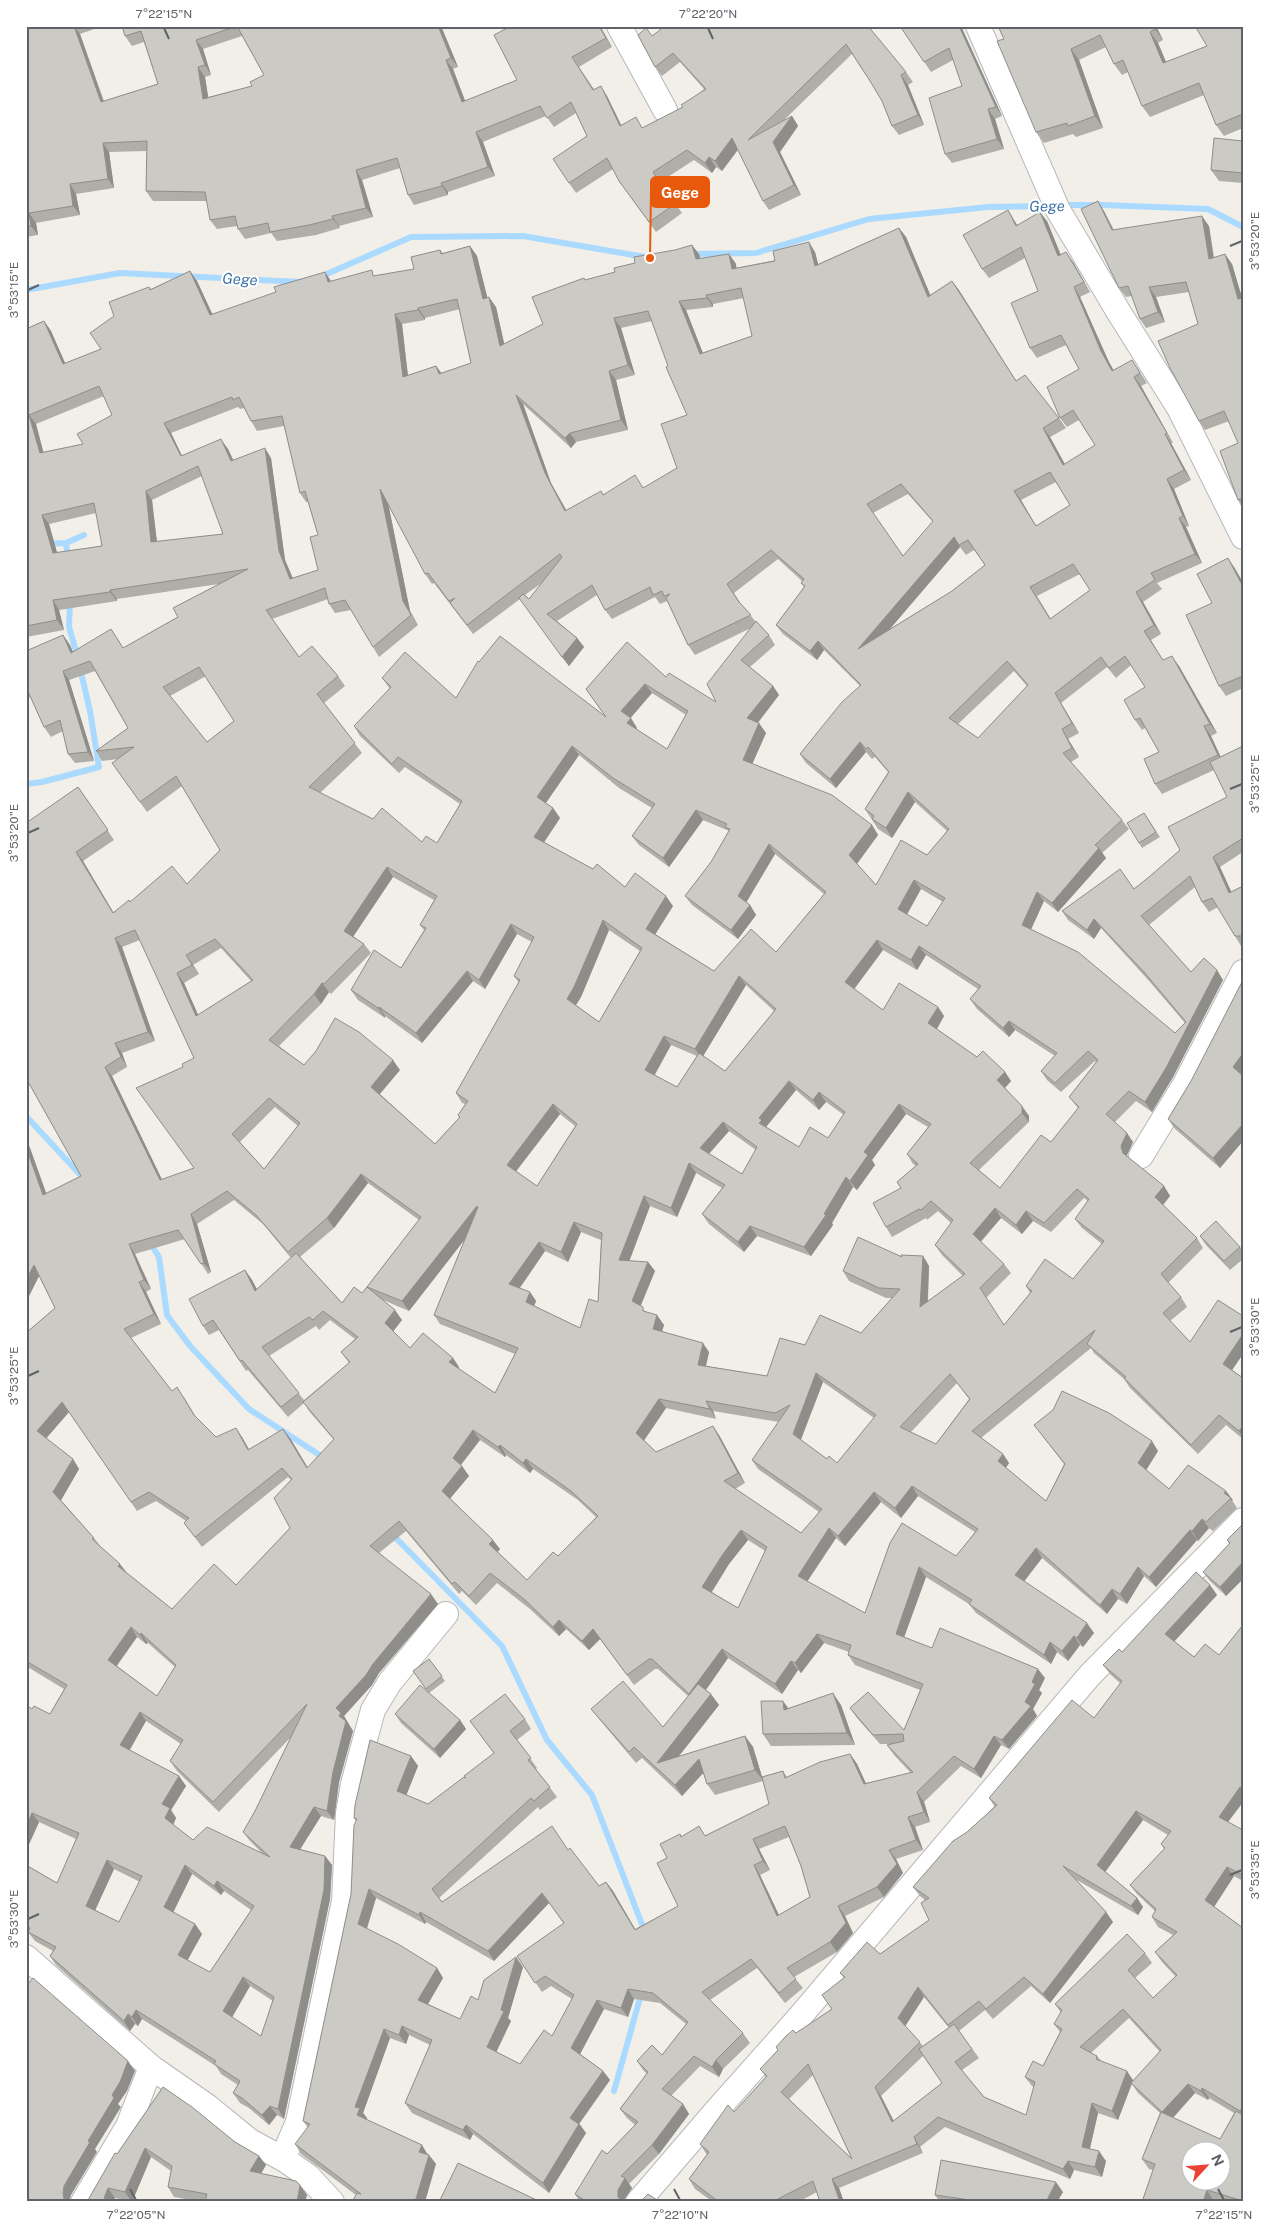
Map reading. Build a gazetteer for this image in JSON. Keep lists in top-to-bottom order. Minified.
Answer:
{"water":["Gege"],"places":["Gege"],"north":"top right","coordinates":["7°22'15\"N","7°22'20\"N","3°53'20\"E","3°53'15\"E","3°53'25\"E","3°53'30\"E","3°53'35\"E","7°22'05\"N","7°22'10\"N"]}
